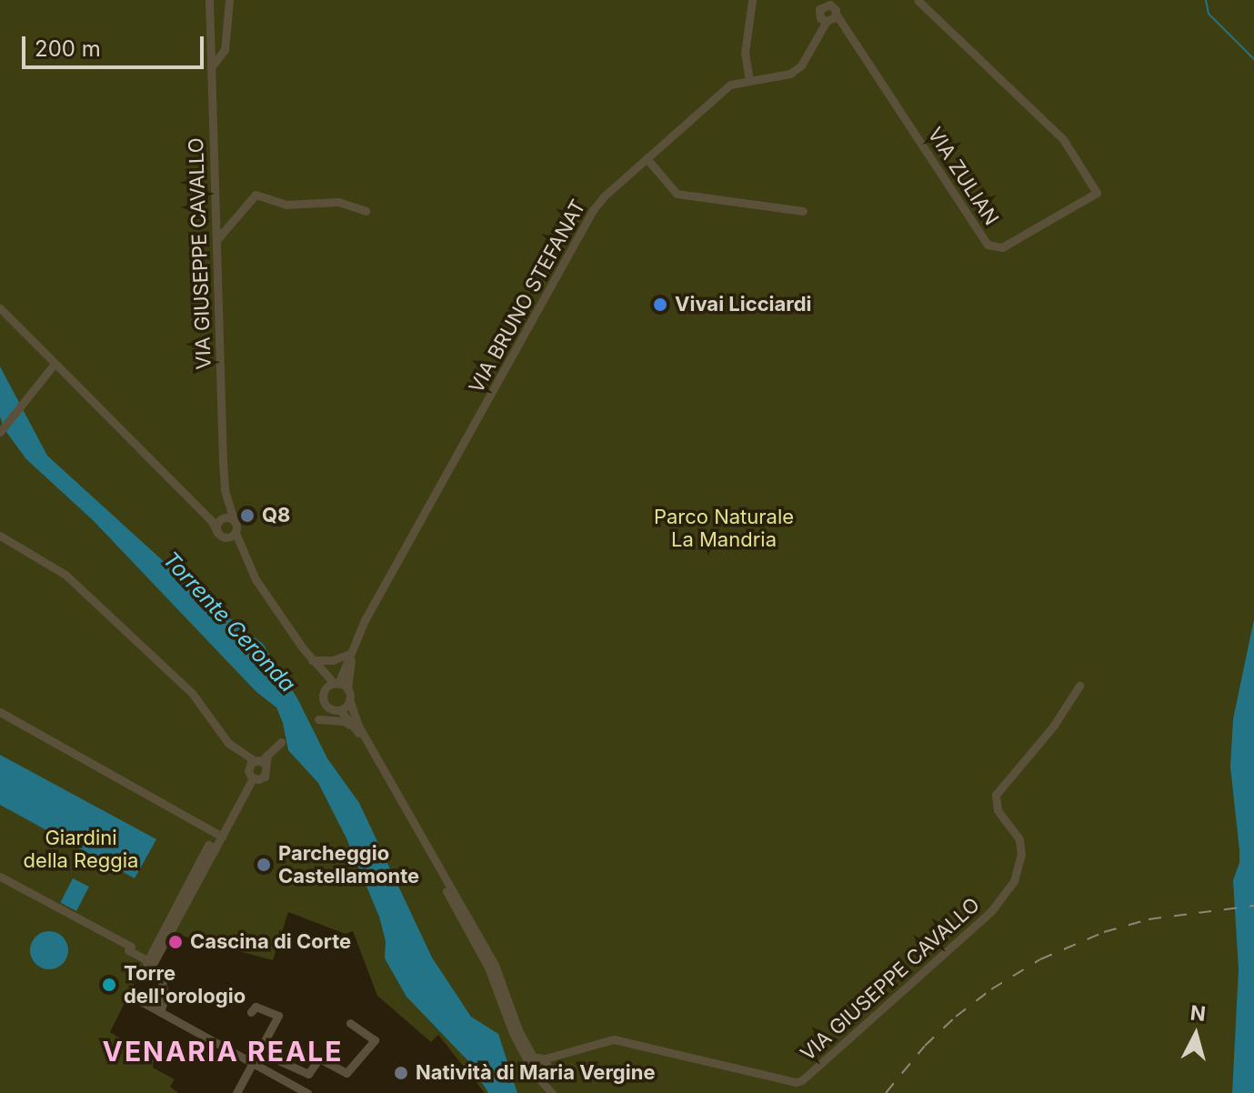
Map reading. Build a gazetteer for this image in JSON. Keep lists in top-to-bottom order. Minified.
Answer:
{"streets":{"street":["VIA ZULIAN","VIA GIUSEPPE CAVALLO","VIA BRUNO STEFANAT"]},"crossings":[["VIA ZULIAN","VIA BRUNO STEFANAT"]],"districts":["VENARIA REALE"],"water":["Torrente Ceronda"],"parks":["Parco Naturale La Mandria","Giardini della Reggia"],"places":["Vivai Licciardi","Q8","Parcheggio Castellamonte","Cascina di Corte","Torre dell'orologio","Natività di Maria Vergine"],"scale_bar":"200 m","north":"top"}
